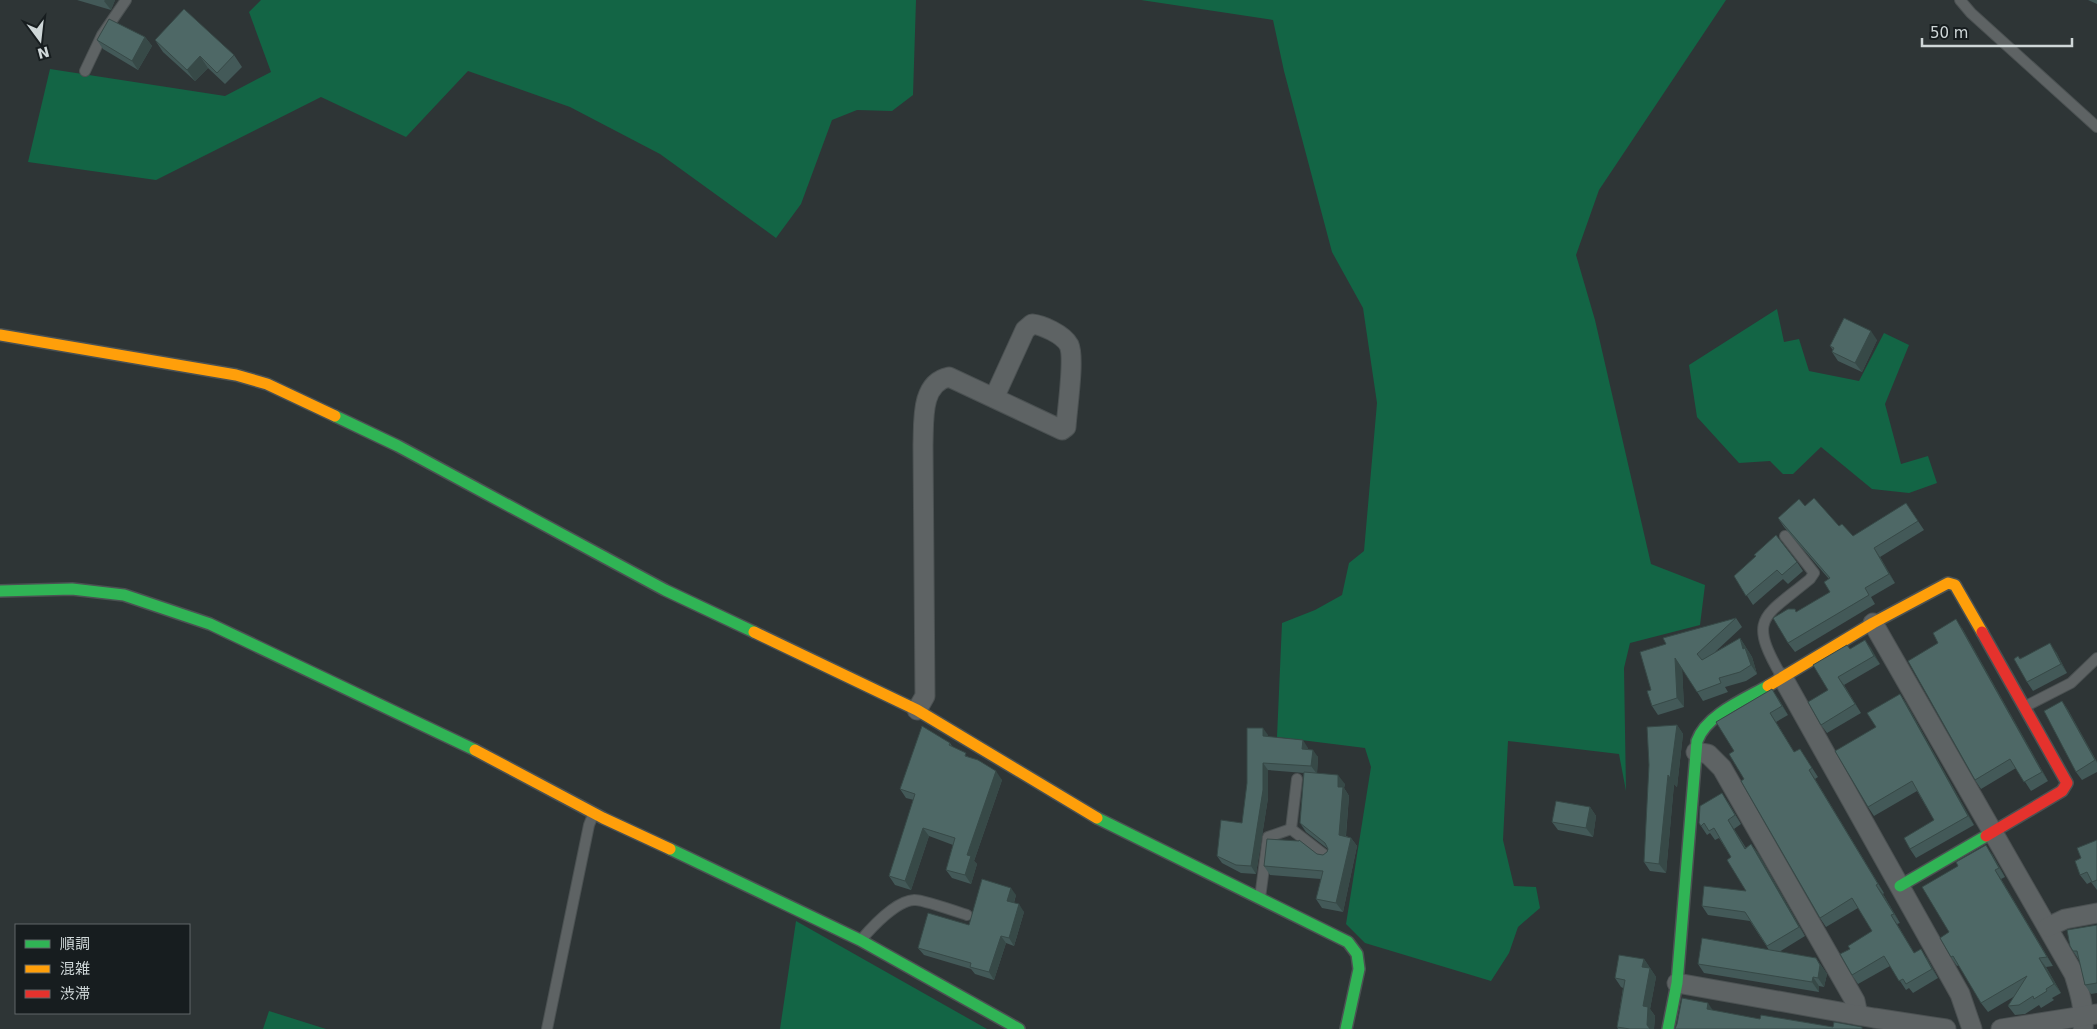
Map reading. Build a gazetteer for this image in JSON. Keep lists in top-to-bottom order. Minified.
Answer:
{"legend":["順調","混雑","渋滞"],"scale_bar":"50 m","north":"bottom"}
